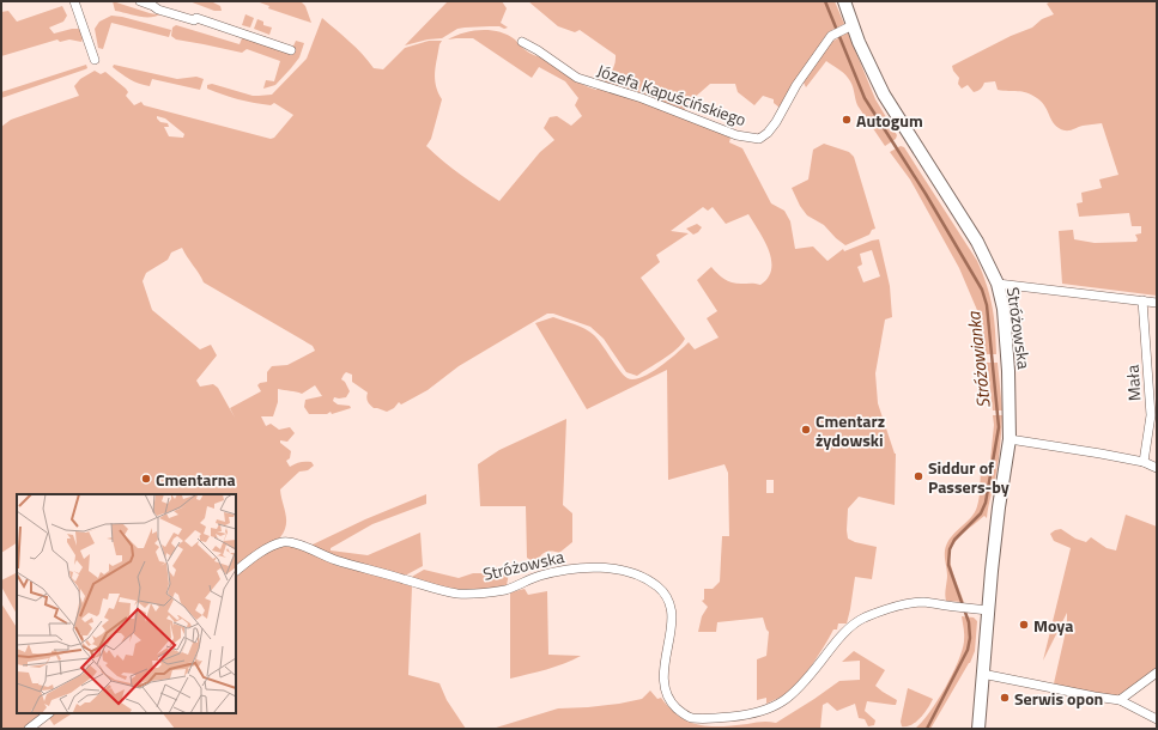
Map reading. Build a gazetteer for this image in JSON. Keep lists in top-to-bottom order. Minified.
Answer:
{"streets":{"main road":["Stróżowska"],"street":["Józefa Kapuścińskiego","Mała"]},"crossings":[["Józefa Kapuścińskiego","Stróżowska"]],"water":["Stróżowianka"],"places":["Autogum","Cmentarz żydowski","Siddur of Passers-by","Cmentarna","Moya","Serwis opon"]}
